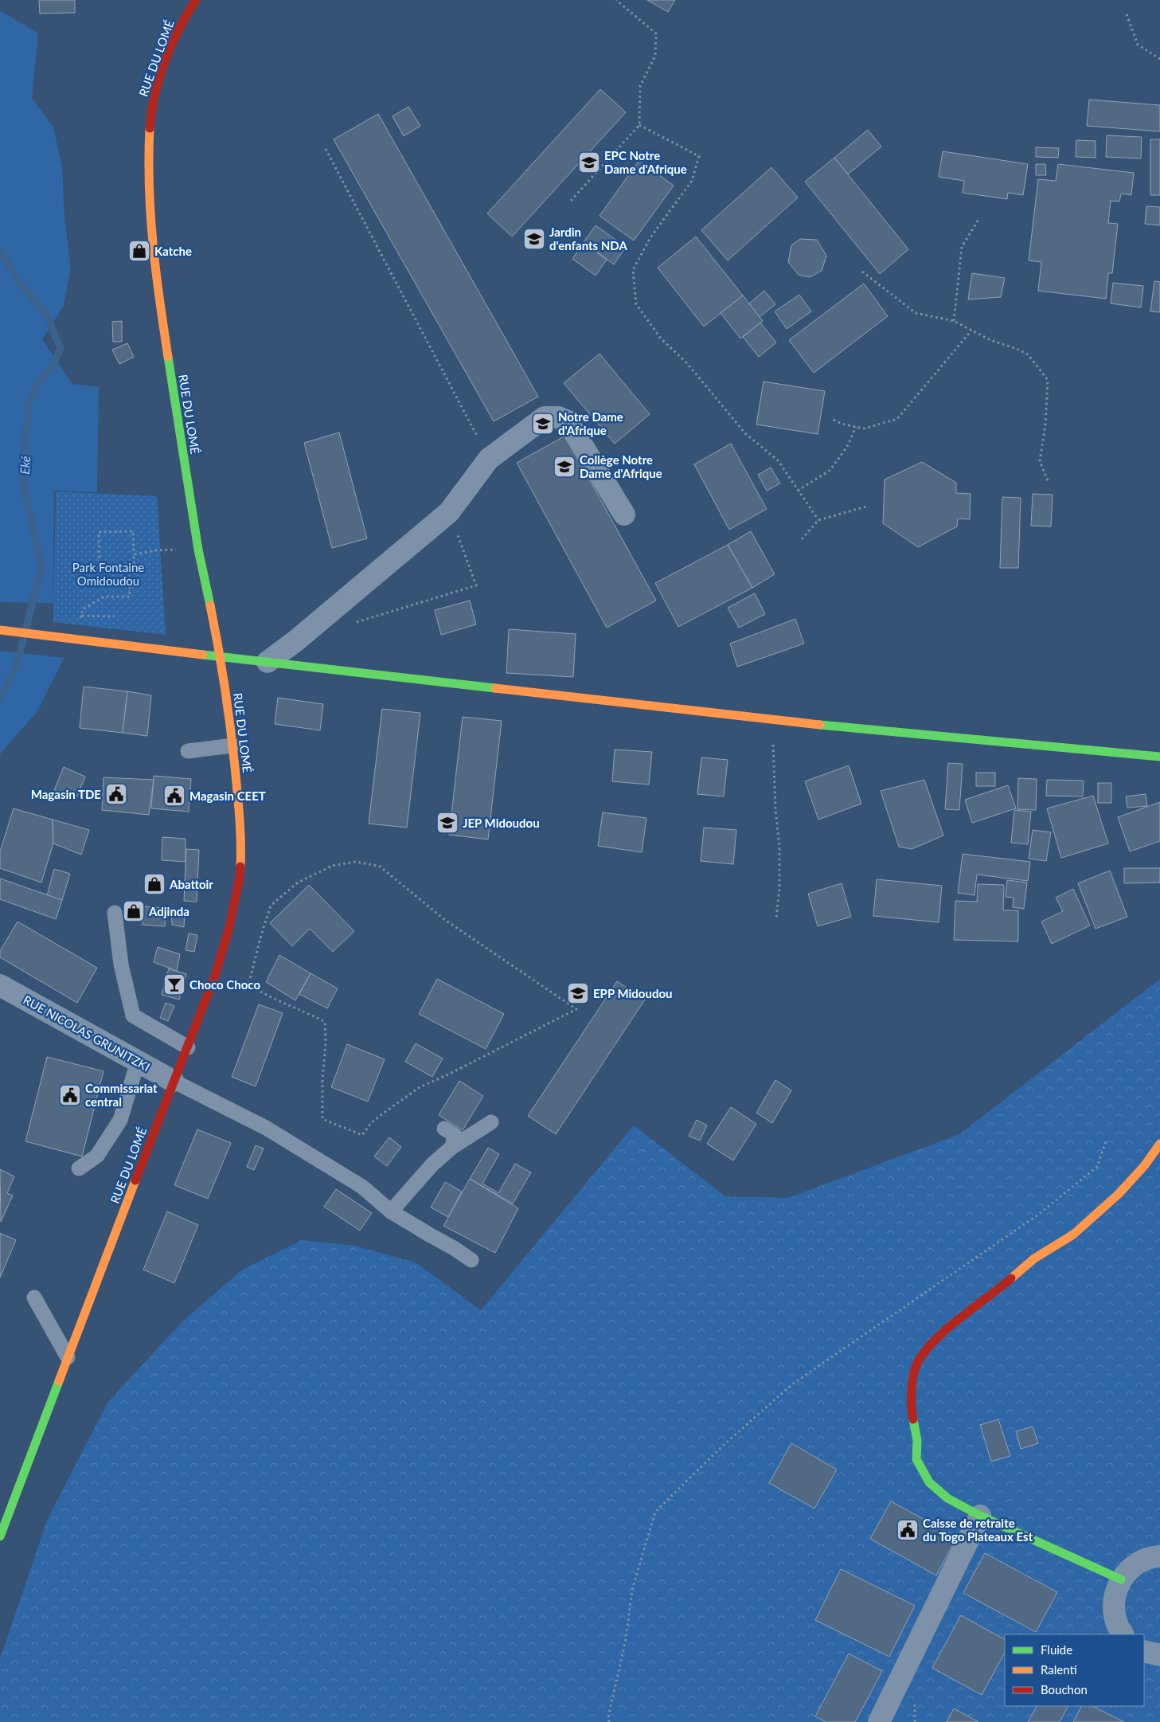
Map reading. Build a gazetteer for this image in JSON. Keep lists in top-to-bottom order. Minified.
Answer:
{"streets":{"street":["RUE DU LOMÉ","RUE NICOLAS GRUNITZKI"]},"crossings":[["RUE DU LOMÉ","RUE NICOLAS GRUNITZKI"]],"water":["Eké"],"parks":["Park Fontaine Omidoudou"],"places":{"school or university":["EPC Notre Dame d'Afrique","Jardin d'enfants NDA","Notre Dame d'Afrique","Collège Notre Dame d'Afrique","JEP Midoudou","EPP Midoudou"],"shop":["Katche","Abattoir","Adjinda"],"public building":["Magasin TDE","Magasin CEET","Commissariat central","Caisse de retraite du Togo Plateaux Est"],"bar":["Choco Choco"]},"legend":["Fluide","Ralenti","Bouchon"]}
